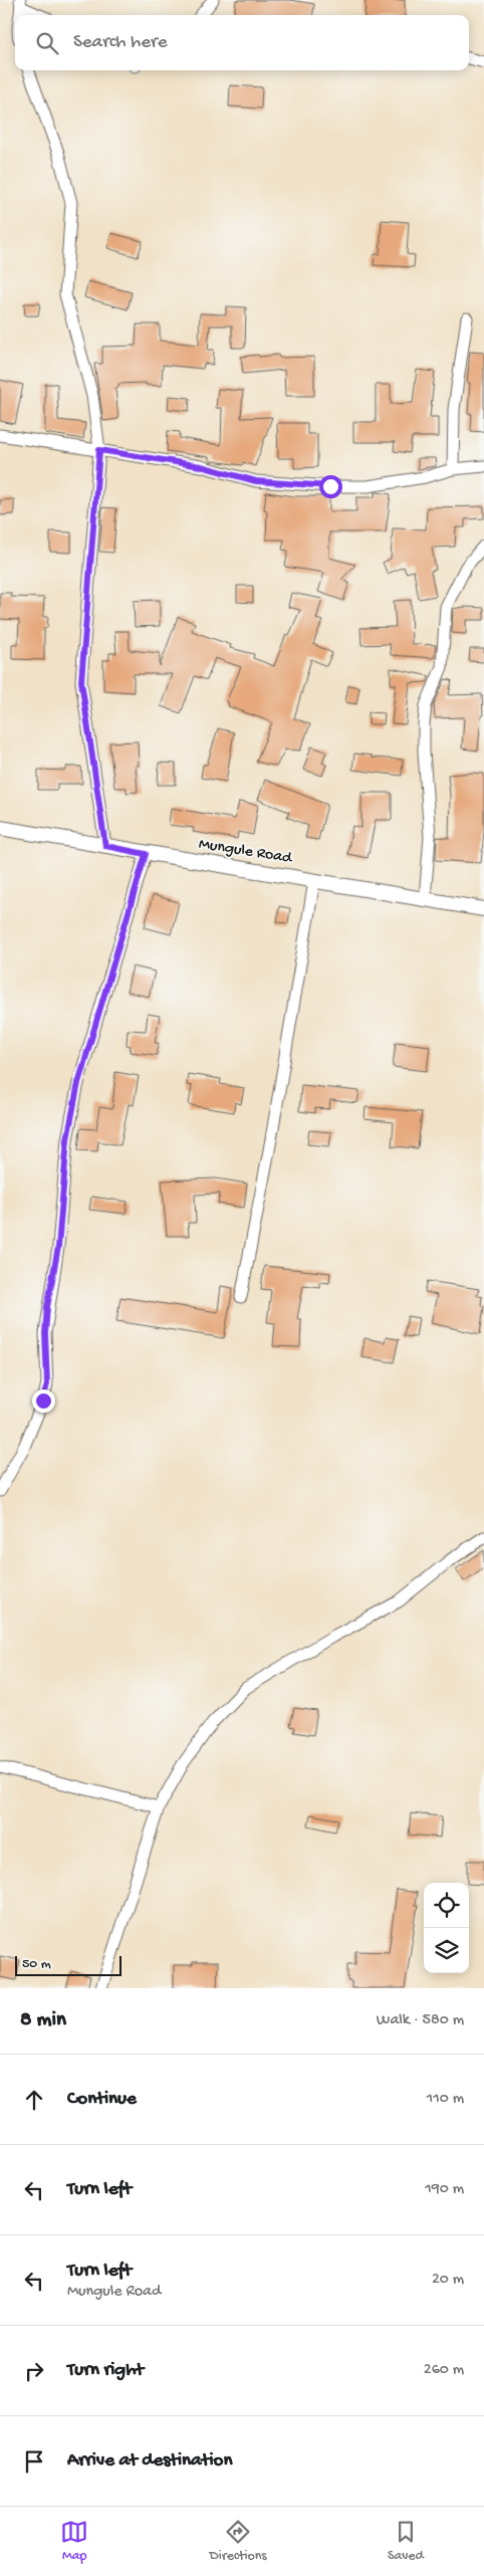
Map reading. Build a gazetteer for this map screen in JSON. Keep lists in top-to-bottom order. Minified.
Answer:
{"streets":{"street":["Mungule Road"]},"scale_bar":"50 m","page":{"search":"Search here","scale":"50 m","heading":["8 min","Walk · 580 m"],"list":[["Continue","110 m"],["Turn left","190 m"],["Turn left","Mungule Road","20 m"],["Turn right","260 m"],"Arrive at destination"],"nav":["Map","Directions","Saved"]}}
